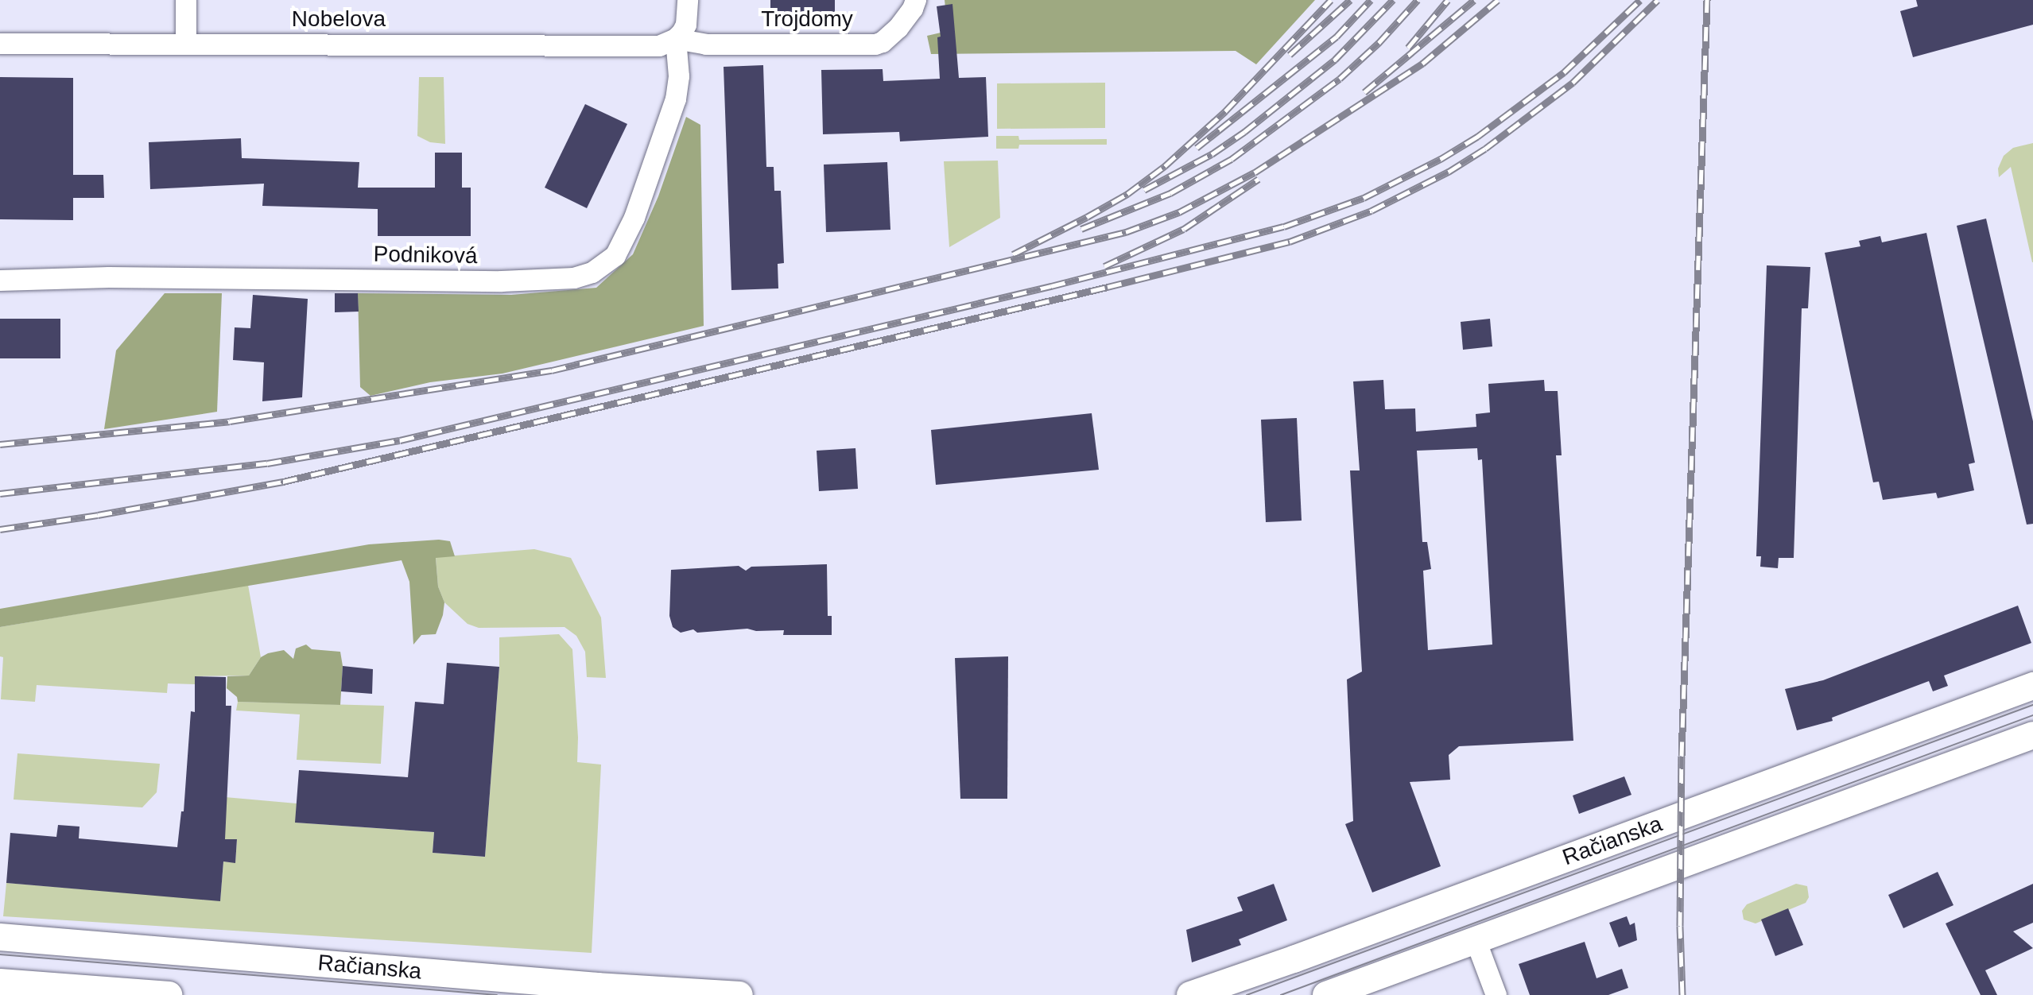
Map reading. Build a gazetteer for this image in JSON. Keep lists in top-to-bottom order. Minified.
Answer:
{"streets":{"main road":["Račianska"],"street":["Nobelova","Trojdomy","Podniková"]},"crossings":[["Nobelova","Trojdomy"],["Nobelova","Podniková"],["Trojdomy","Podniková"]]}
